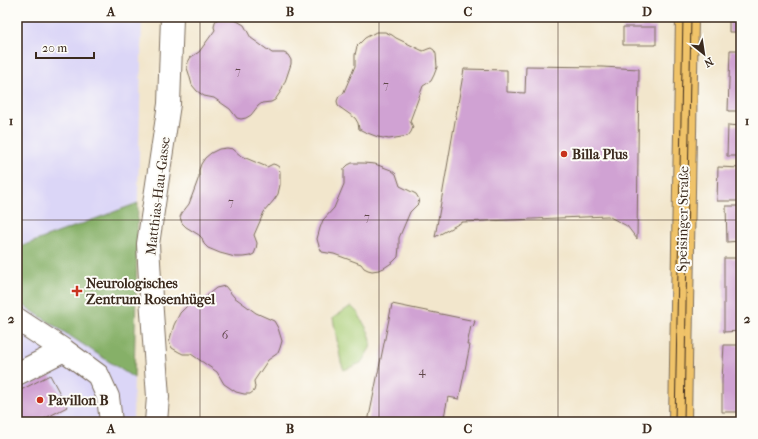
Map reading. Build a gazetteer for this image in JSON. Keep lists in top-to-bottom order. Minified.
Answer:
{"streets":{"main road":["Speisinger Straße"],"lane":["Matthias-Hau-Gasse"]},"places":{"other":["Billa Plus","Pavillon B"],"health":["Neurologisches Zentrum Rosenhügel"]},"house_numbers":["7","7","7","7","6","4"],"scale_bar":"20 m","north":"bottom right","grid":{"columns":["A","B","C","D"],"rows":["1","2"]}}
